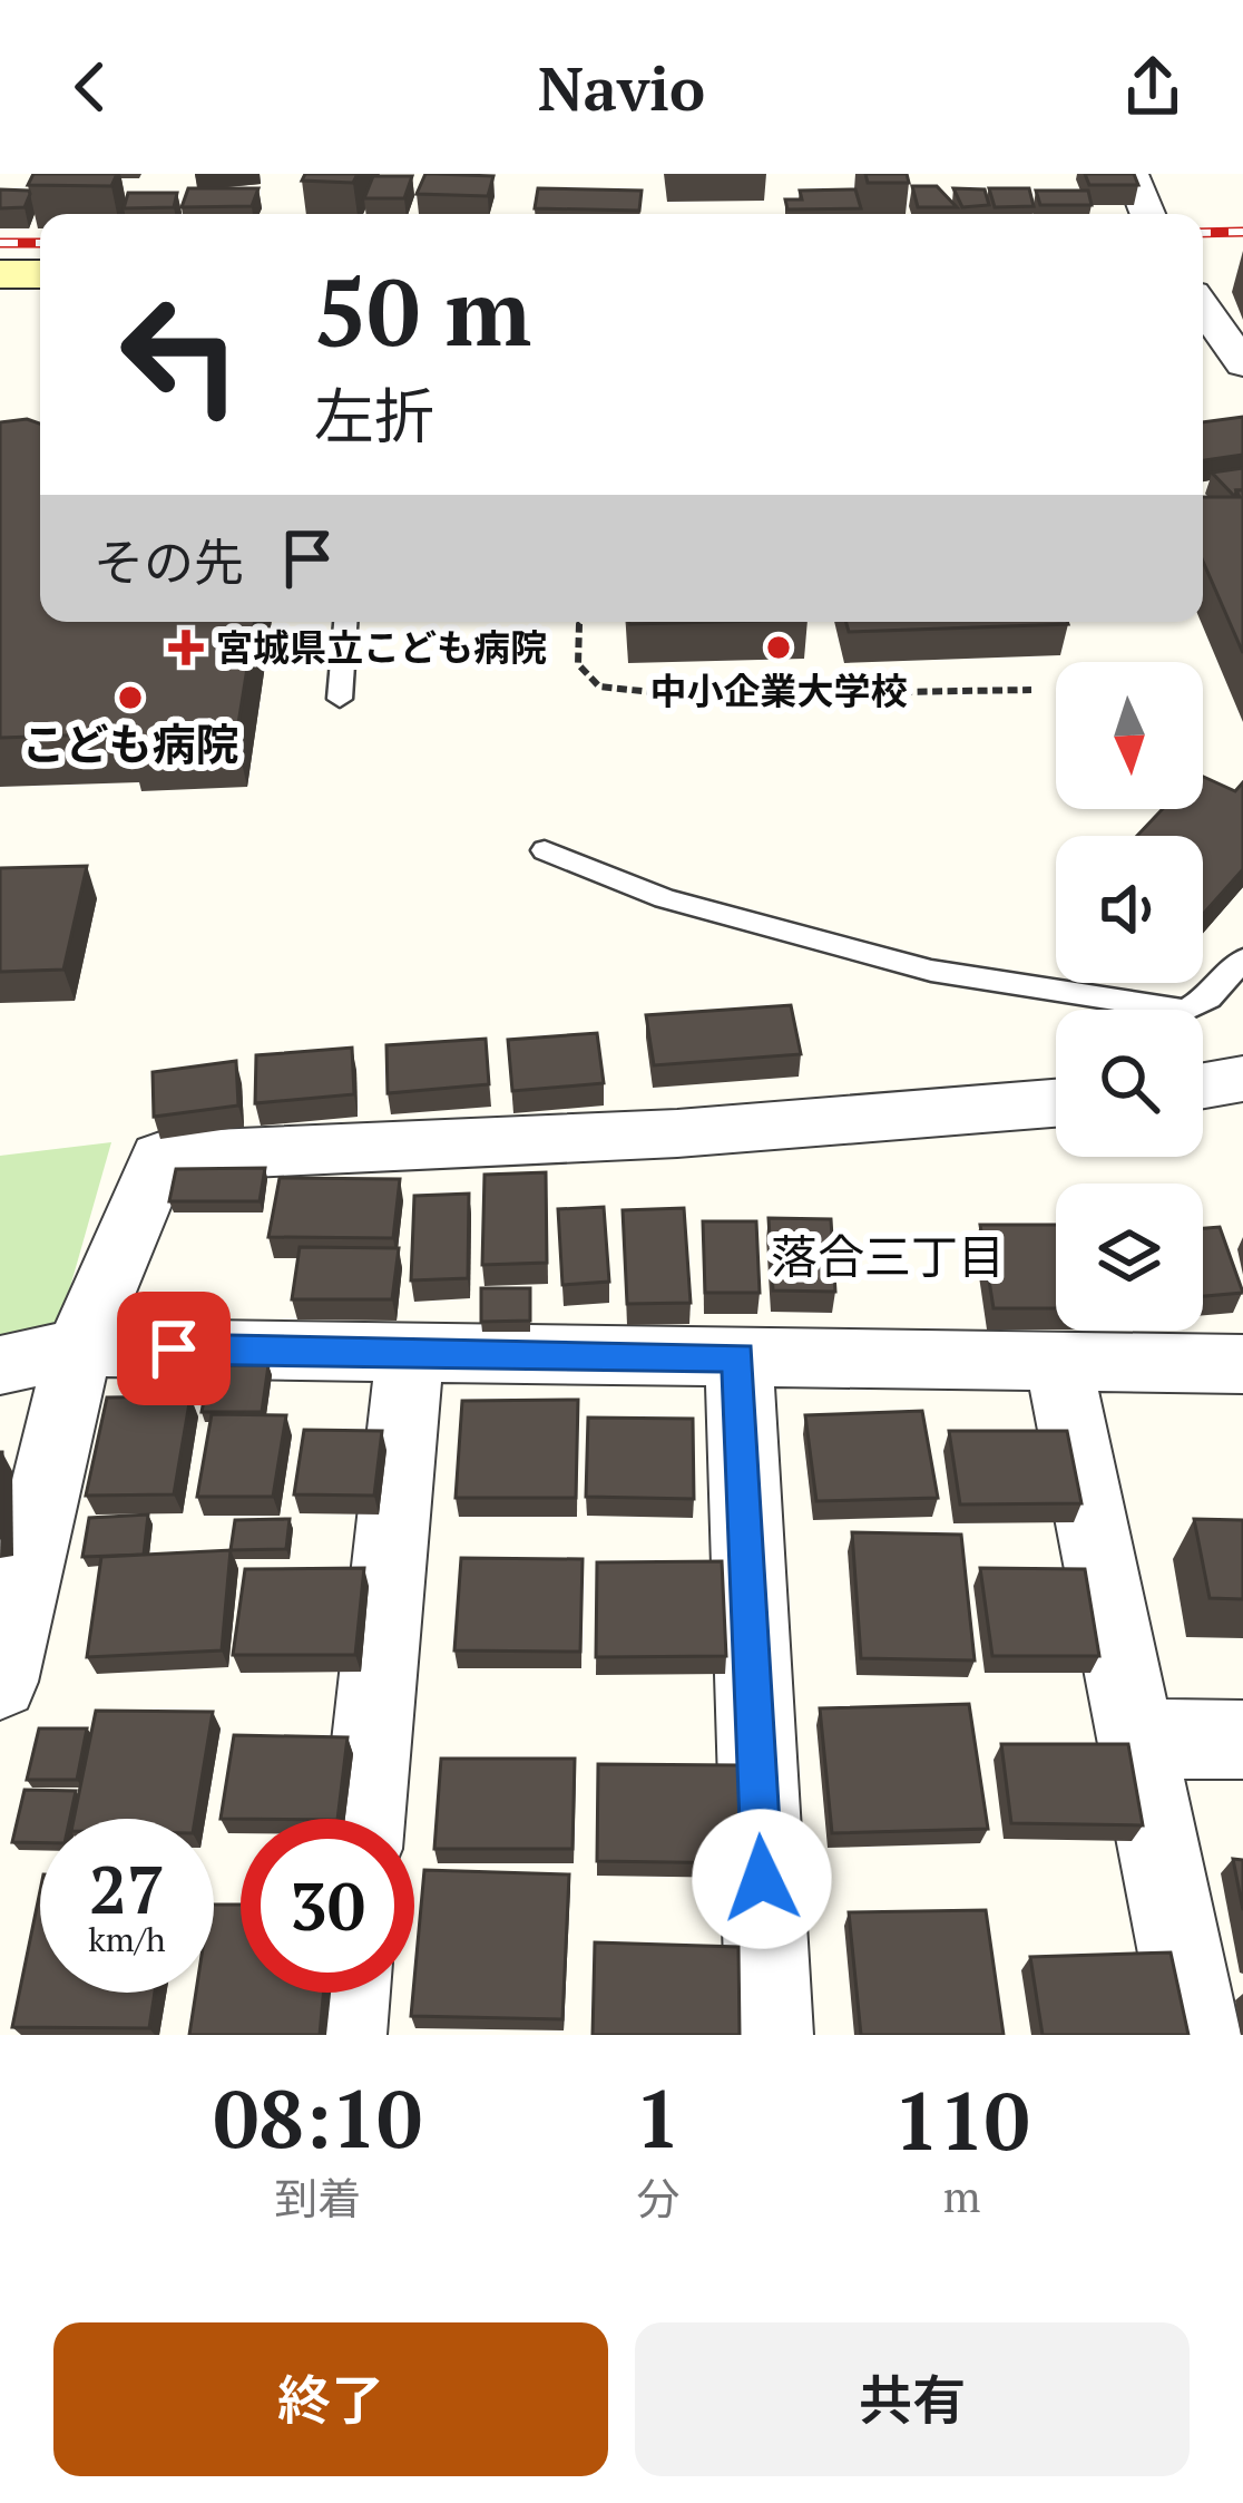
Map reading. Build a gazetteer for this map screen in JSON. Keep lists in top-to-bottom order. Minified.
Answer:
{"districts":["落合三丁目"],"places":{"health":["宮城県立こども病院"],"other":["中小企業大学校","こども病院"]},"north":"bottom","page":{"header":"Navio","turn":["50 m","左折"],"then":"その先","speed":"27 km/h","limit":"30","eta":["08:10","到着","1","分","110","m"],"buttons":["終了","共有"]}}
